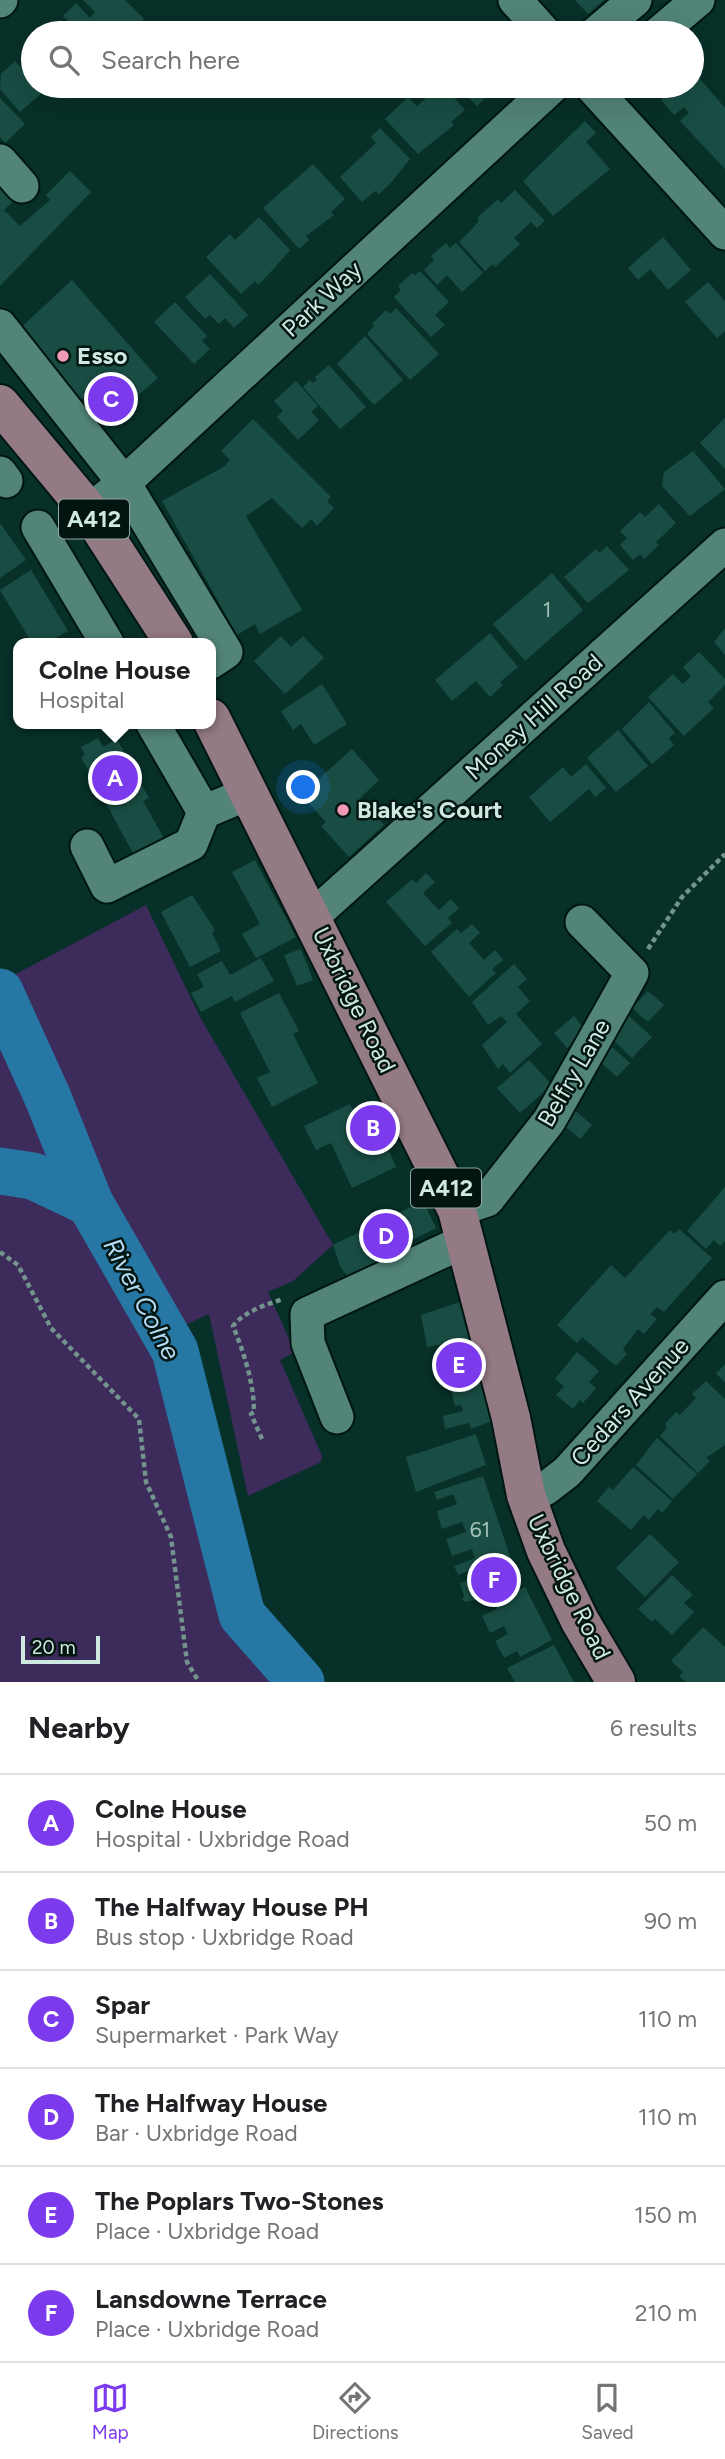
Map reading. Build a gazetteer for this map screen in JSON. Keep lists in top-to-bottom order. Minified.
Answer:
{"streets":{"main road":["A412","Uxbridge Road"],"street":["Park Way","Money Hill Road","Belfry Lane","Cedars Avenue"]},"crossings":[["Park Way","A412"],["Money Hill Road","Uxbridge Road"],["Uxbridge Road","Belfry Lane"],["Uxbridge Road","Cedars Avenue"]],"water":["River Colne"],"places":["Esso","Blake's Court"],"house_numbers":["1","61"],"scale_bar":"20 m","page":{"search":"Search here","pins":["C","A","B","D","E","F"],"popup":["Colne House","Hospital"],"scale":"20 m","heading":["Nearby","6 results"],"list":[{"mark":"A","name":"Colne House","note":"Hospital · Uxbridge Road","value":"50 m"},{"mark":"B","name":"The Halfway House PH","note":"Bus stop · Uxbridge Road","value":"90 m"},{"mark":"C","name":"Spar","note":"Supermarket · Park Way","value":"110 m"},{"mark":"D","name":"The Halfway House","note":"Bar · Uxbridge Road","value":"110 m"},{"mark":"E","name":"The Poplars Two-Stones","note":"Place · Uxbridge Road","value":"150 m"},{"mark":"F","name":"Lansdowne Terrace","note":"Place · Uxbridge Road","value":"210 m"}],"nav":["Map","Directions","Saved"]}}
